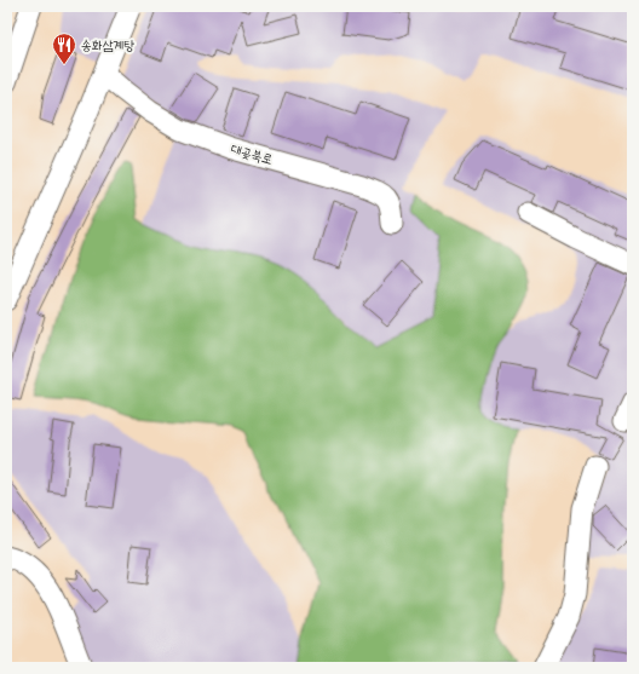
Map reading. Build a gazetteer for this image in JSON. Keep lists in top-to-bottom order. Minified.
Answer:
{"streets":{"street":["대곶북로"]},"places":{"restaurant":["송화삼계탕"]}}
